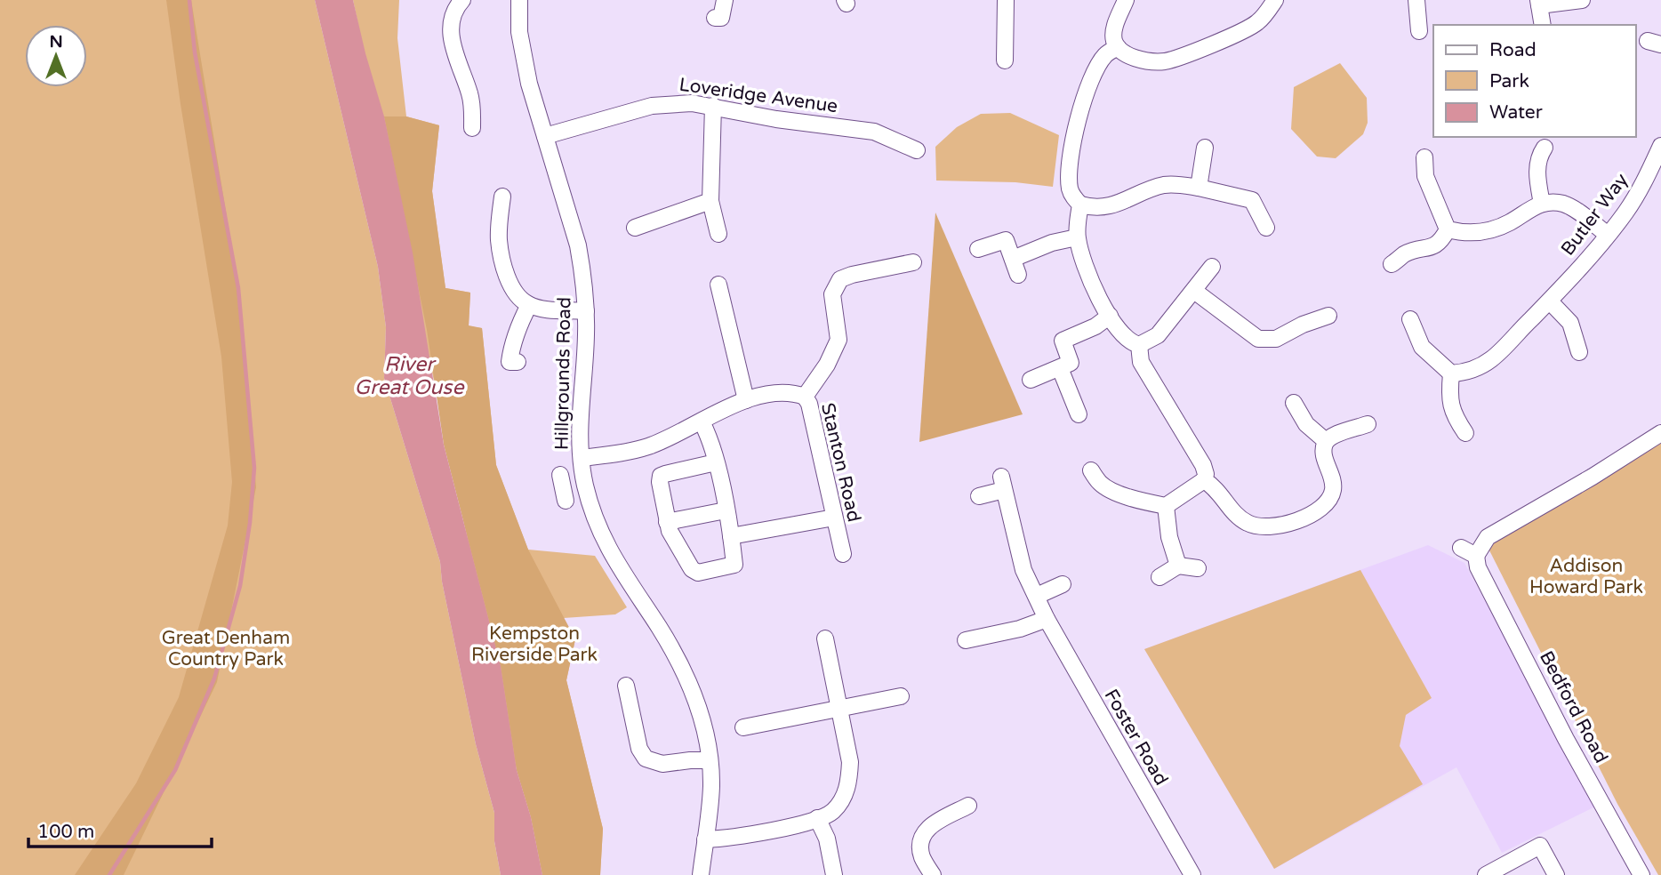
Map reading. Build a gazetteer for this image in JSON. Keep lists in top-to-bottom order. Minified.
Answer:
{"streets":{"street":["Loveridge Avenue","Butler Way","Hillgrounds Road","Stanton Road","Bedford Road","Foster Road"]},"crossings":[["Loveridge Avenue","Hillgrounds Road"]],"water":["River Great Ouse"],"parks":["Addison Howard Park","Kempston Riverside Park","Great Denham Country Park"],"legend":["Road","Park","Water"],"scale_bar":"100 m","north":"top"}
